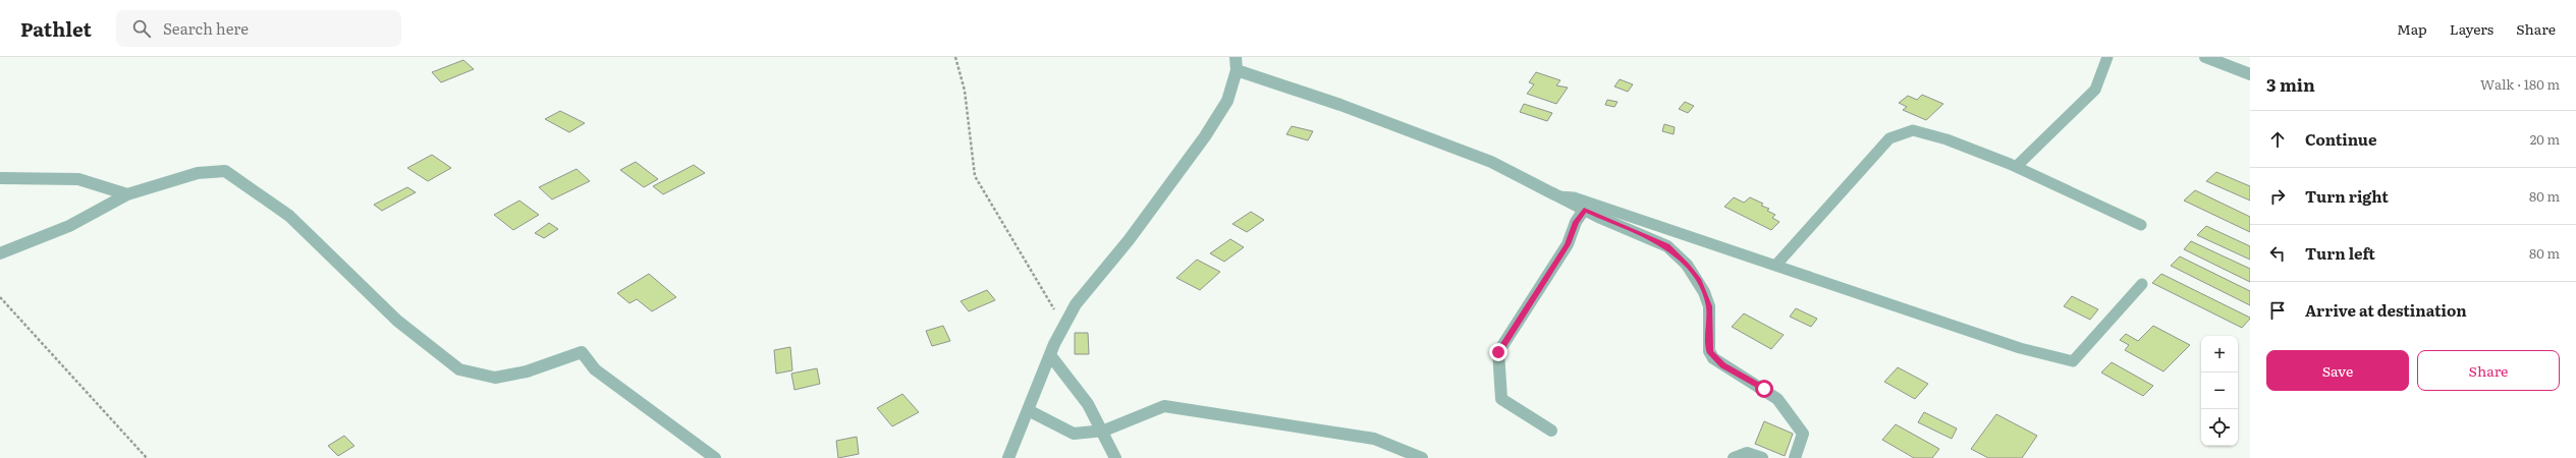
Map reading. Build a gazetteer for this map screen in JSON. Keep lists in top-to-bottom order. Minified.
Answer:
{"page":{"header":"Pathlet","search":"Search here","nav":["Map","Layers","Share"],"heading":["3 min","Walk · 180 m"],"list":[["Continue","20 m"],["Turn right","80 m"],["Turn left","80 m"],"Arrive at destination"],"map_buttons":["+","−"],"buttons":["Save","Share"]}}
